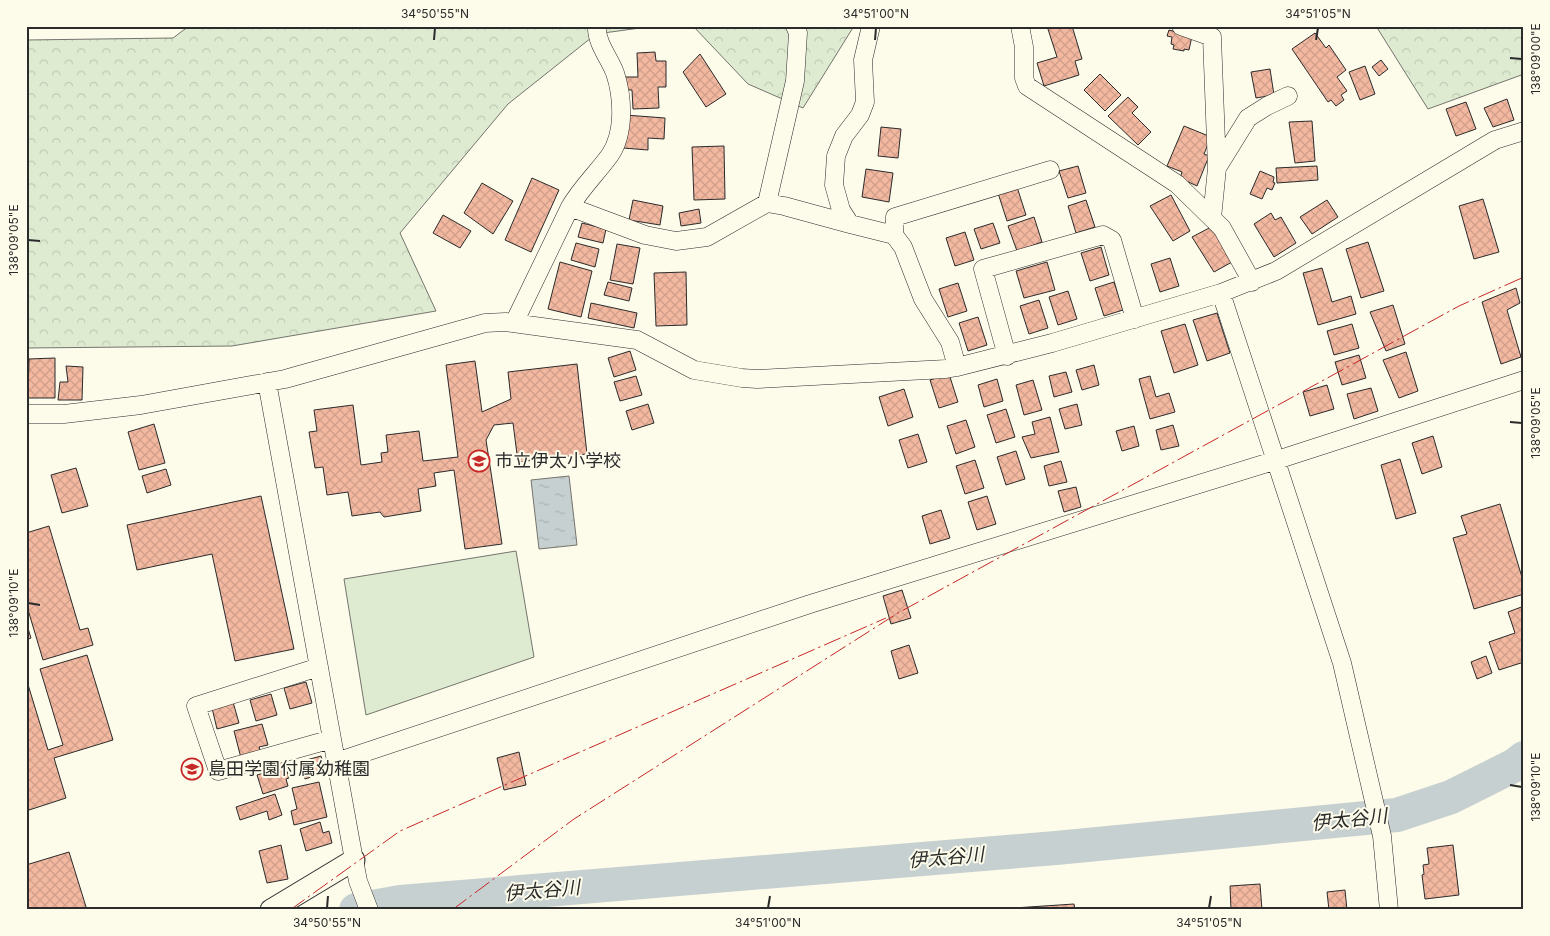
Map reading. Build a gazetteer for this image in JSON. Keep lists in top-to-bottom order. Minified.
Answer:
{"water":["伊太谷川"],"places":{"school or university":["市立伊太小学校","島田学園付属幼稚園"]},"coordinates":["34°50'55\"N","34°51'00\"N","34°51'05\"N","138°09'00\"E","138°09'05\"E","138°09'10\"E"]}
